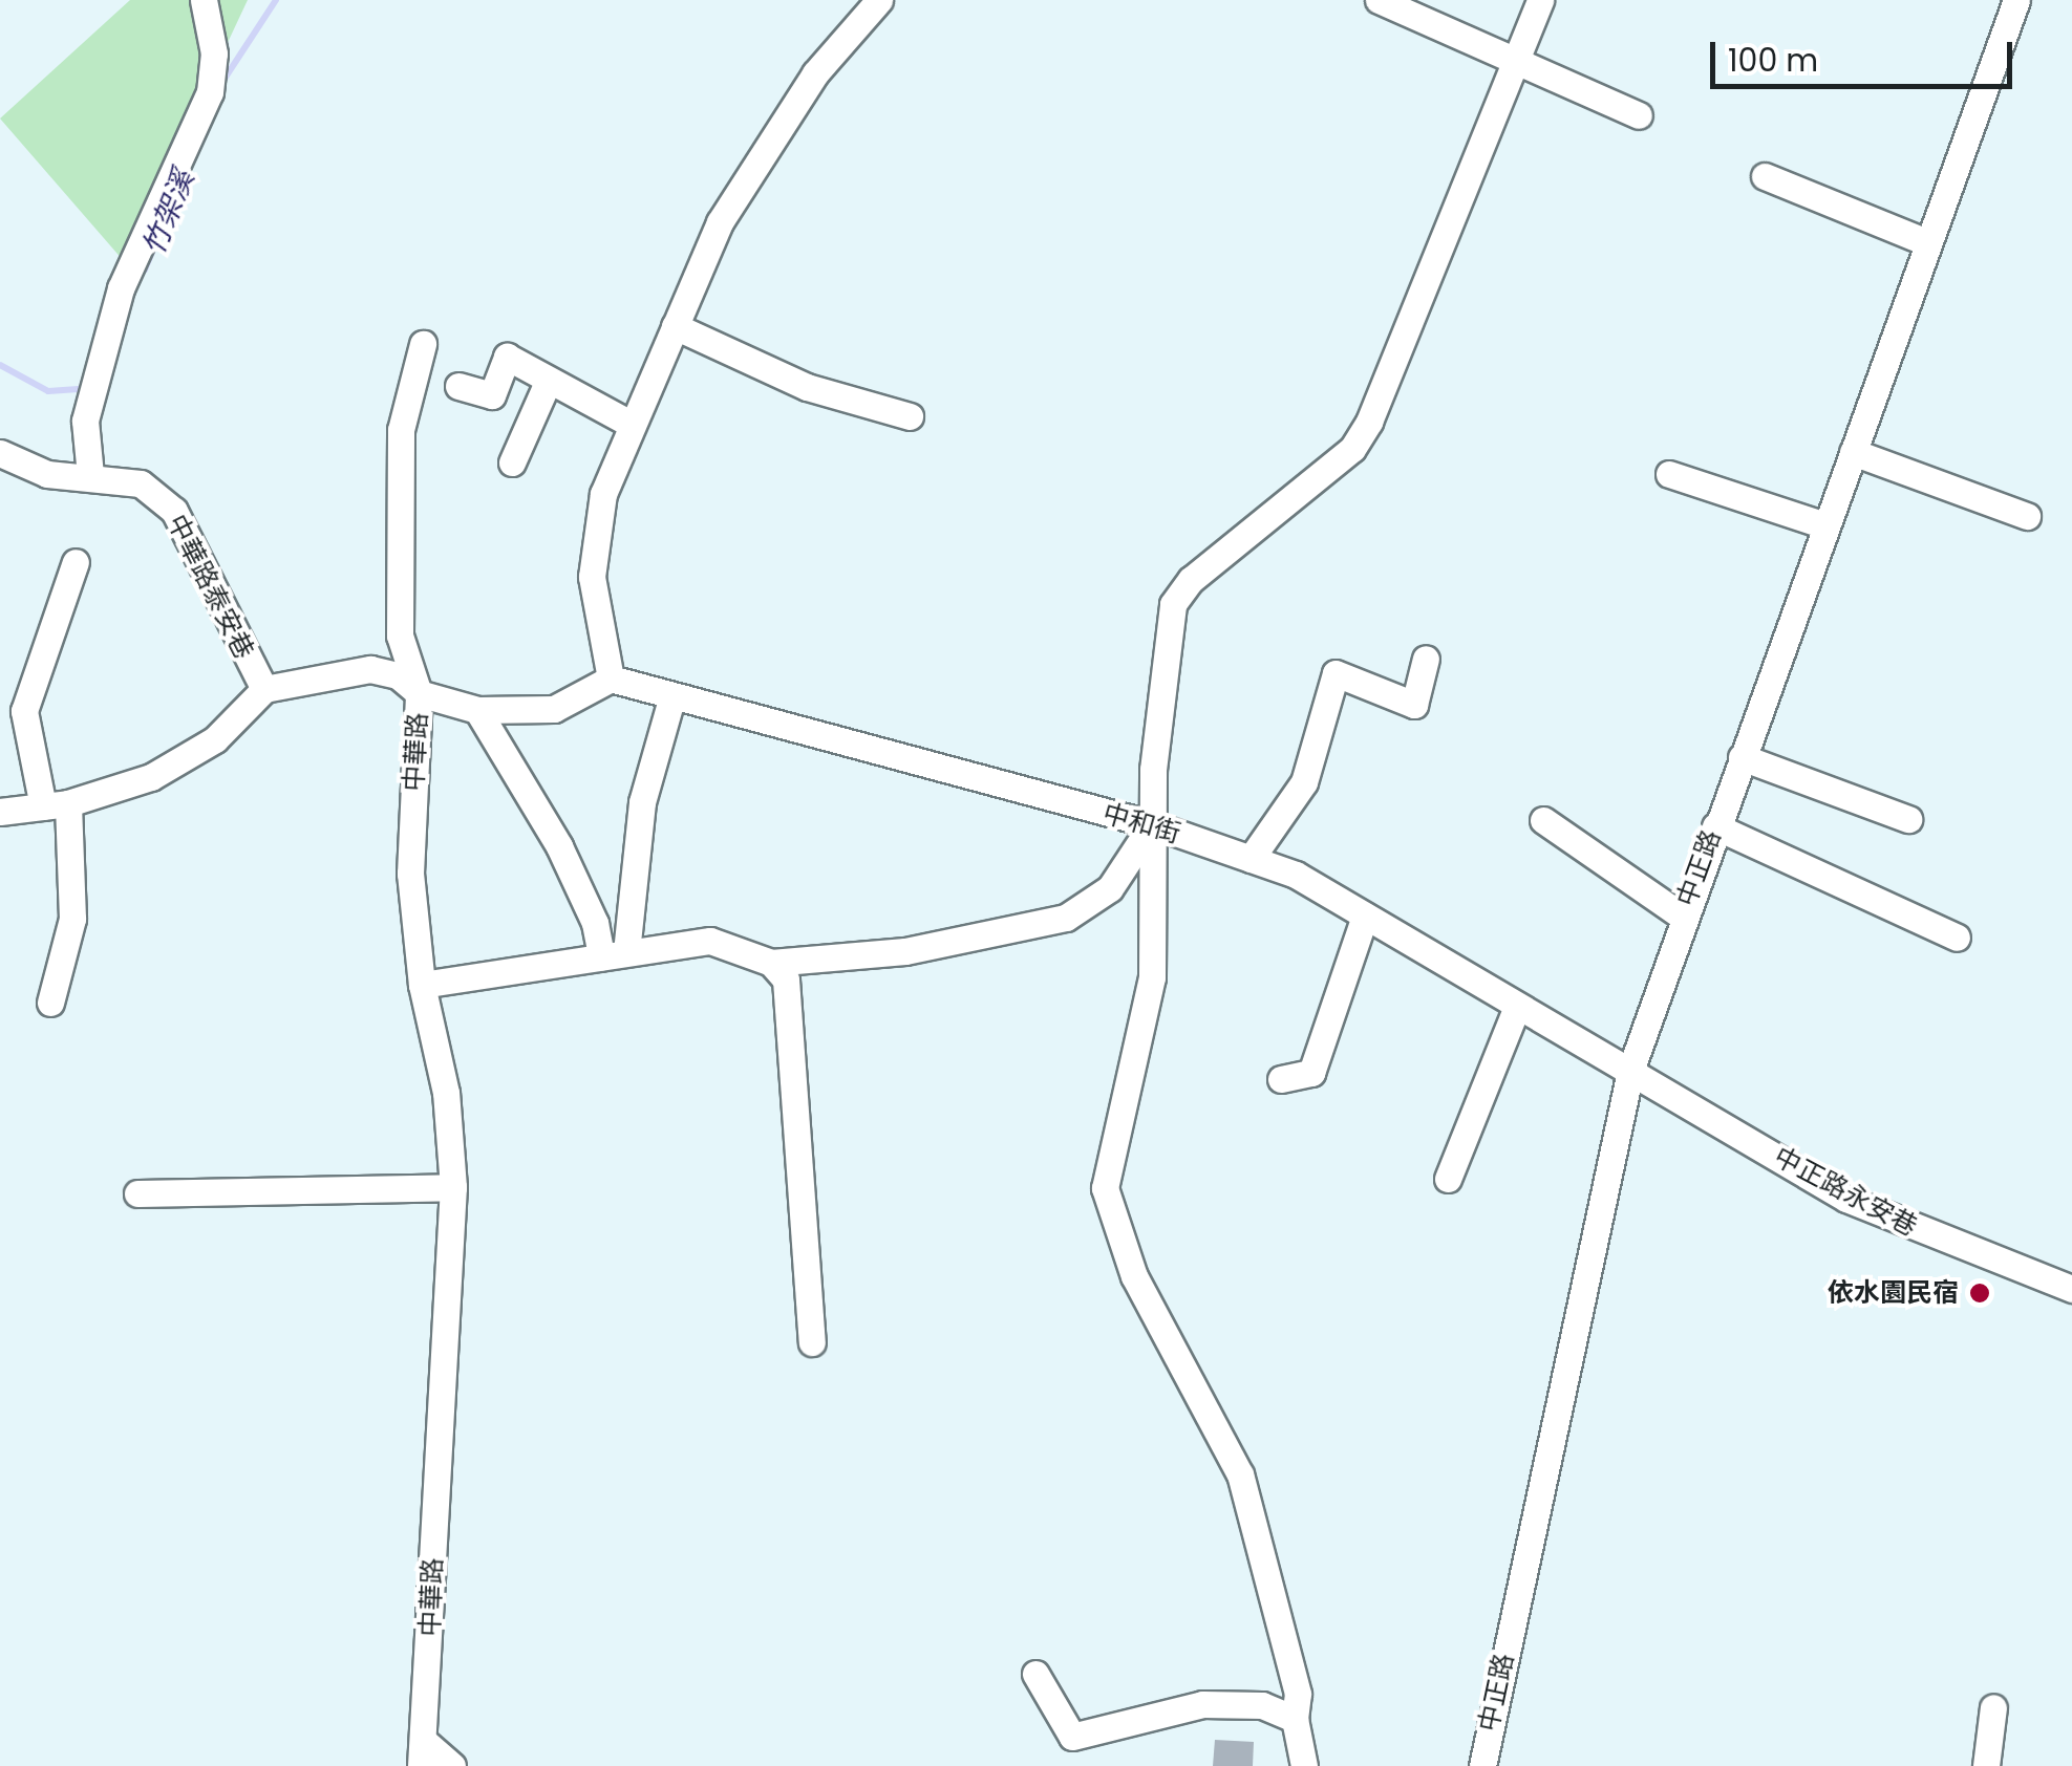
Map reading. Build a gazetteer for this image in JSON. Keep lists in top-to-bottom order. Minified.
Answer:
{"streets":{"street":["中華路泰安巷","中華路","中和街","中正路","中正路永安巷"]},"crossings":[["中華路泰安巷","中華路"],["中華路","中和街"],["中和街","中正路"],["中和街","中正路永安巷"],["中正路","中正路永安巷"]],"water":["竹架溪"],"places":["依水園民宿"],"scale_bar":"100 m"}
